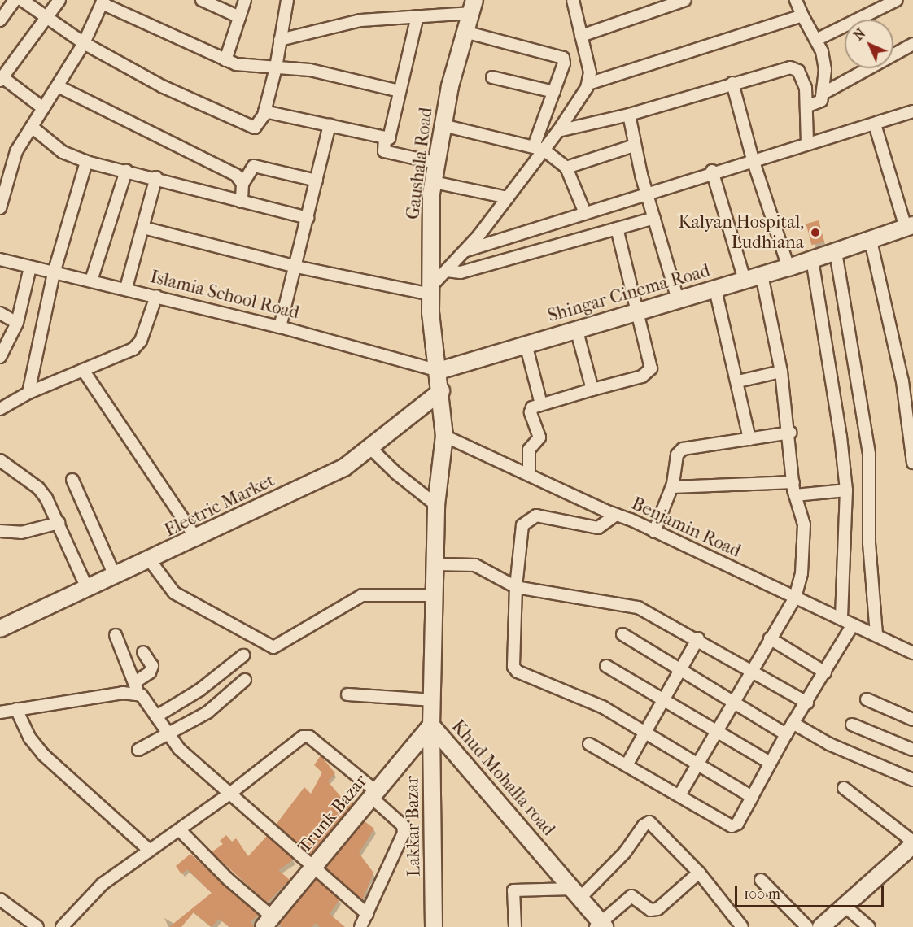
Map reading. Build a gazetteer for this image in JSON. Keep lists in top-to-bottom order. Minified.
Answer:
{"streets":{"street":["Gaushala Road","Shingar Cinema Road","Islamia School Road","Electric Market","Benjamin Road","Khud Mohalla road","Trunk Bazar","Lakkar Bazar"]},"crossings":[["Gaushala Road","Shingar Cinema Road"],["Gaushala Road","Islamia School Road"],["Gaushala Road","Electric Market"],["Gaushala Road","Benjamin Road"],["Gaushala Road","Khud Mohalla road"],["Shingar Cinema Road","Islamia School Road"],["Khud Mohalla road","Trunk Bazar"],["Khud Mohalla road","Lakkar Bazar"],["Trunk Bazar","Lakkar Bazar"]],"places":["Kalyan Hospital, Ludhiana"],"scale_bar":"100 m","north":"top left"}
